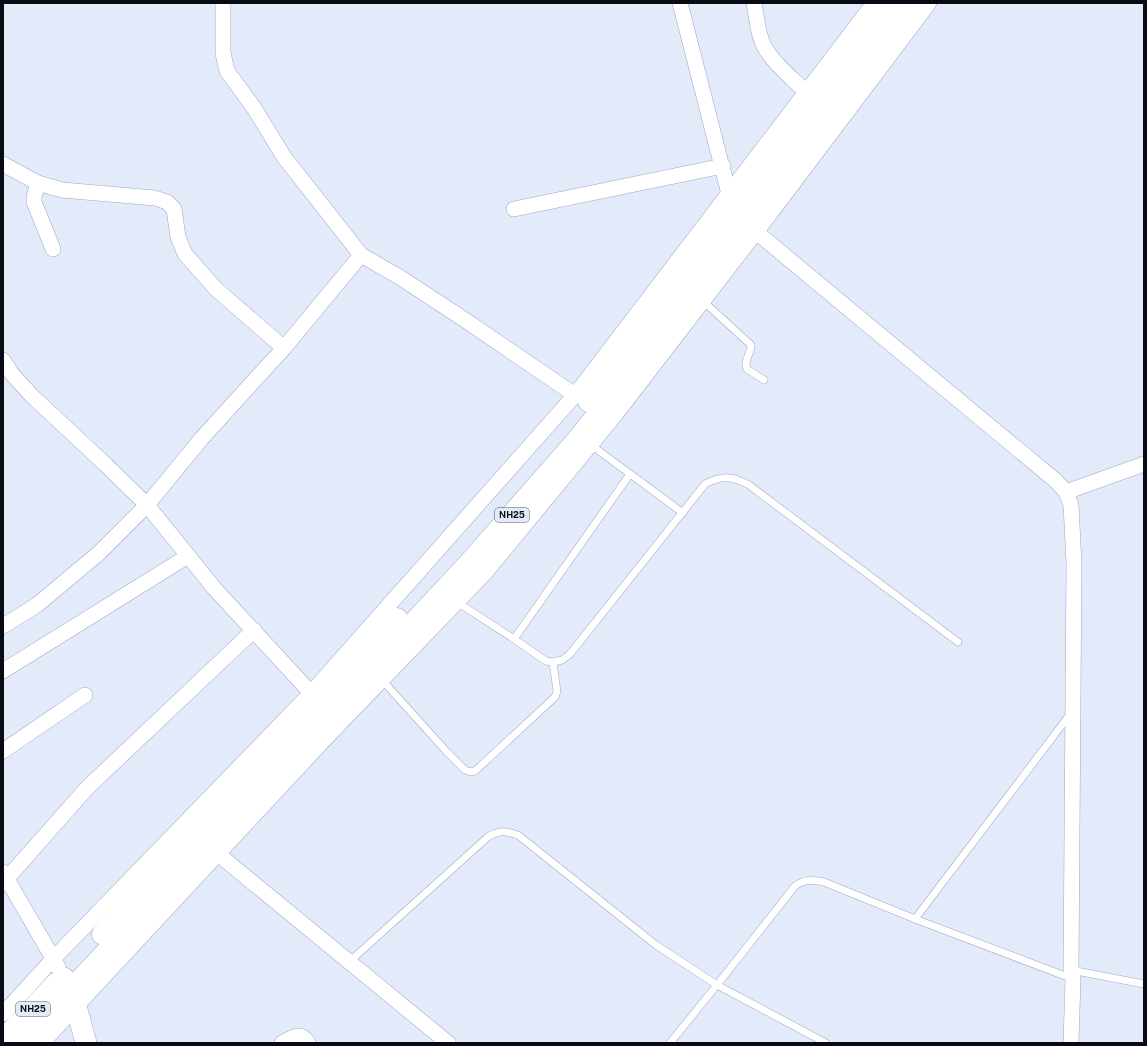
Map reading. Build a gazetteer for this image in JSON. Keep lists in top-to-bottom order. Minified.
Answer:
{"streets":{"highway":["NH25"]}}
